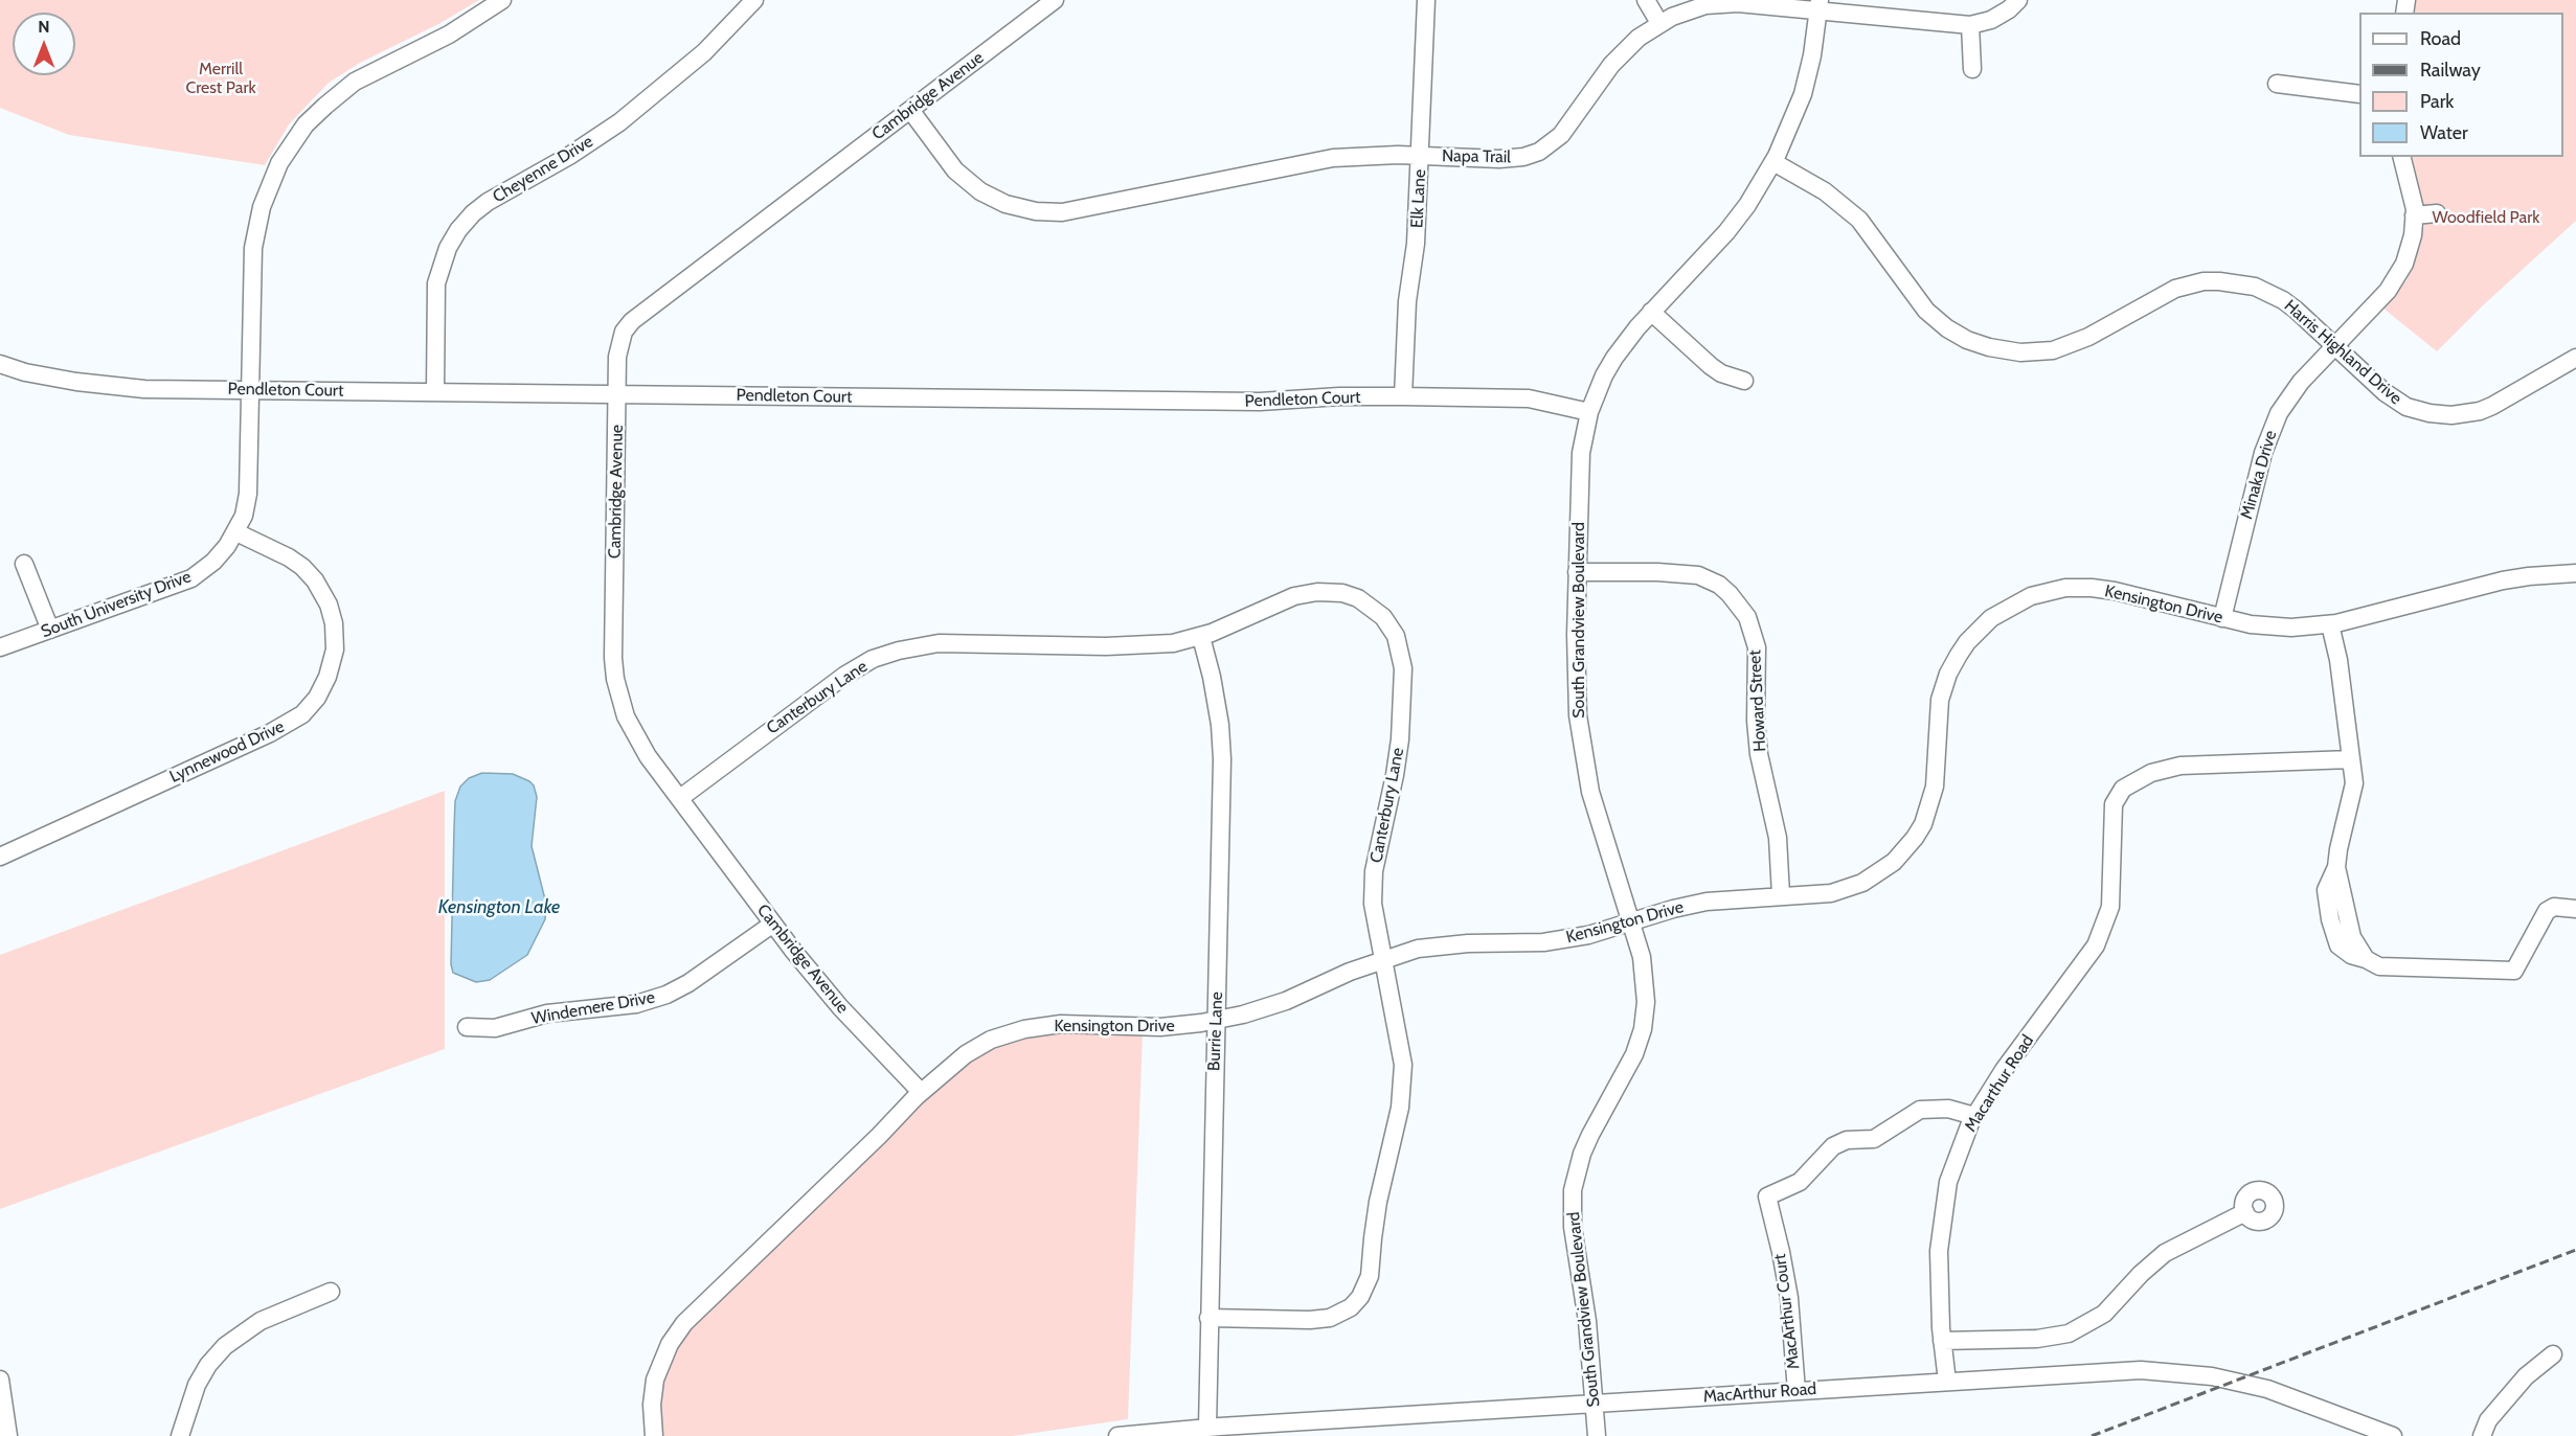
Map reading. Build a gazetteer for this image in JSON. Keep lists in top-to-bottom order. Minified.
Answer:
{"streets":{"street":["Cambridge Avenue","Napa Trail","Cheyenne Drive","Elk Lane","Harris Highland Drive","Pendleton Court","Minaka Drive","South University Drive","Kensington Drive","South Grandview Boulevard","Canterbury Lane","Howard Street","Lynnewood Drive","Windemere Drive","Burrie Lane","Macarthur Road","MacArthur Court","MacArthur Road"]},"crossings":[["Cambridge Avenue","Napa Trail"],["Cambridge Avenue","Pendleton Court"],["Cambridge Avenue","Kensington Drive"],["Cambridge Avenue","Canterbury Lane"],["Cambridge Avenue","Windemere Drive"],["Napa Trail","Elk Lane"],["Napa Trail","South Grandview Boulevard"],["Cheyenne Drive","Pendleton Court"],["Elk Lane","Pendleton Court"],["Harris Highland Drive","Minaka Drive"],["Harris Highland Drive","South Grandview Boulevard"],["Pendleton Court","South University Drive"],["Pendleton Court","South Grandview Boulevard"],["Minaka Drive","Kensington Drive"],["South University Drive","Lynnewood Drive"],["Kensington Drive","South Grandview Boulevard"],["Kensington Drive","Canterbury Lane"],["Kensington Drive","Howard Street"],["Kensington Drive","Burrie Lane"],["South Grandview Boulevard","Howard Street"],["South Grandview Boulevard","MacArthur Road"],["Canterbury Lane","Burrie Lane"],["Burrie Lane","MacArthur Road"],["Macarthur Road","MacArthur Court"],["Macarthur Road","MacArthur Road"],["MacArthur Court","MacArthur Road"]],"water":["Kensington Lake"],"parks":["Merrill Crest Park","Woodfield Park"],"legend":["Road","Railway","Park","Water"],"north":"top"}
